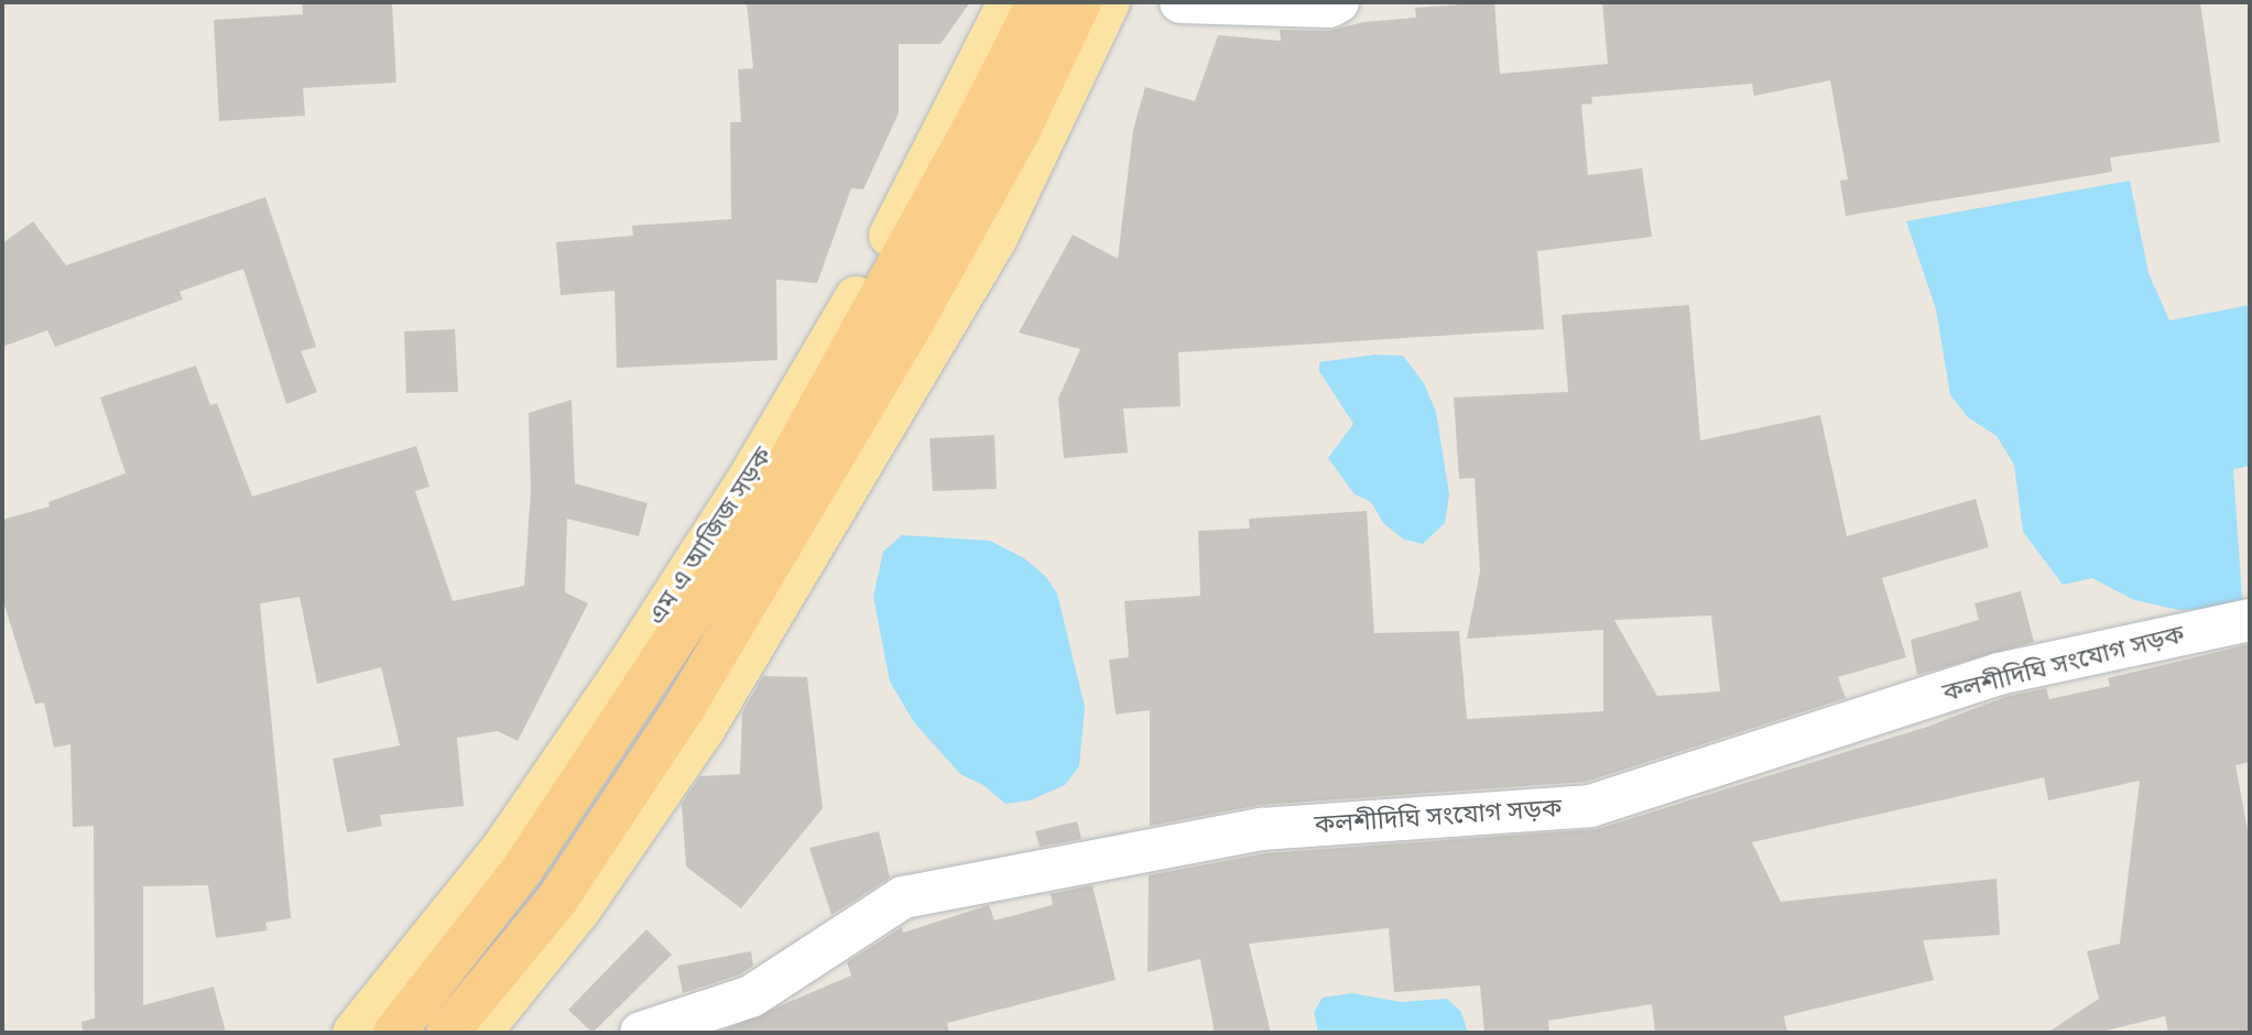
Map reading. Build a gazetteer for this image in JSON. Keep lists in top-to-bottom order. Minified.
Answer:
{"streets":{"main road":["এম এ আজিজ সড়ক"],"street":["কলশীদিঘি সংযোগ সড়ক"]}}
